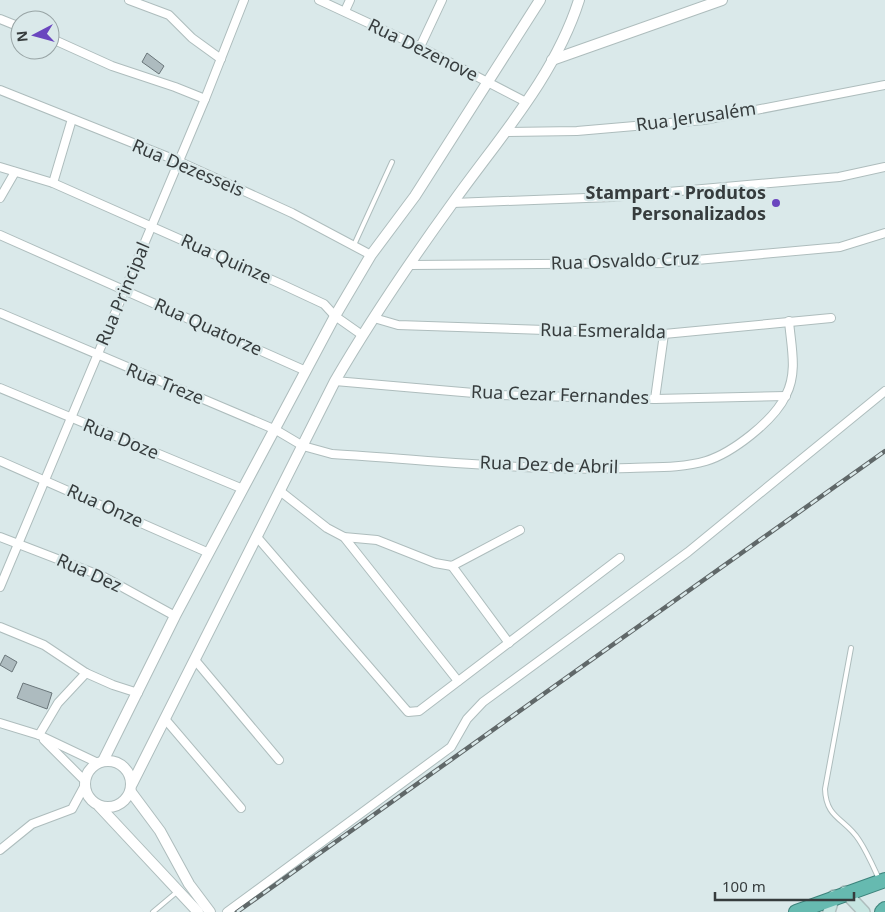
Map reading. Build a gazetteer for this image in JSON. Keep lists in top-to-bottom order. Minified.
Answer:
{"streets":{"street":["Rua Dezenove","Rua Jerusalém","Rua Dezesseis","Rua Quinze","Rua Osvaldo Cruz","Rua Principal","Rua Quatorze","Rua Esmeralda","Rua Treze","Rua Cezar Fernandes","Rua Doze","Rua Dez de Abril","Rua Onze","Rua Dez"]},"crossings":[["Rua Dezesseis","Rua Principal"],["Rua Quinze","Rua Principal"],["Rua Principal","Rua Quatorze"],["Rua Principal","Rua Treze"],["Rua Principal","Rua Doze"],["Rua Principal","Rua Onze"],["Rua Principal","Rua Dez"],["Rua Esmeralda","Rua Dez de Abril"],["Rua Treze","Rua Dez de Abril"],["Rua Cezar Fernandes","Rua Dez de Abril"]],"places":["Stampart - Produtos Personalizados"],"scale_bar":"100 m","north":"left"}
